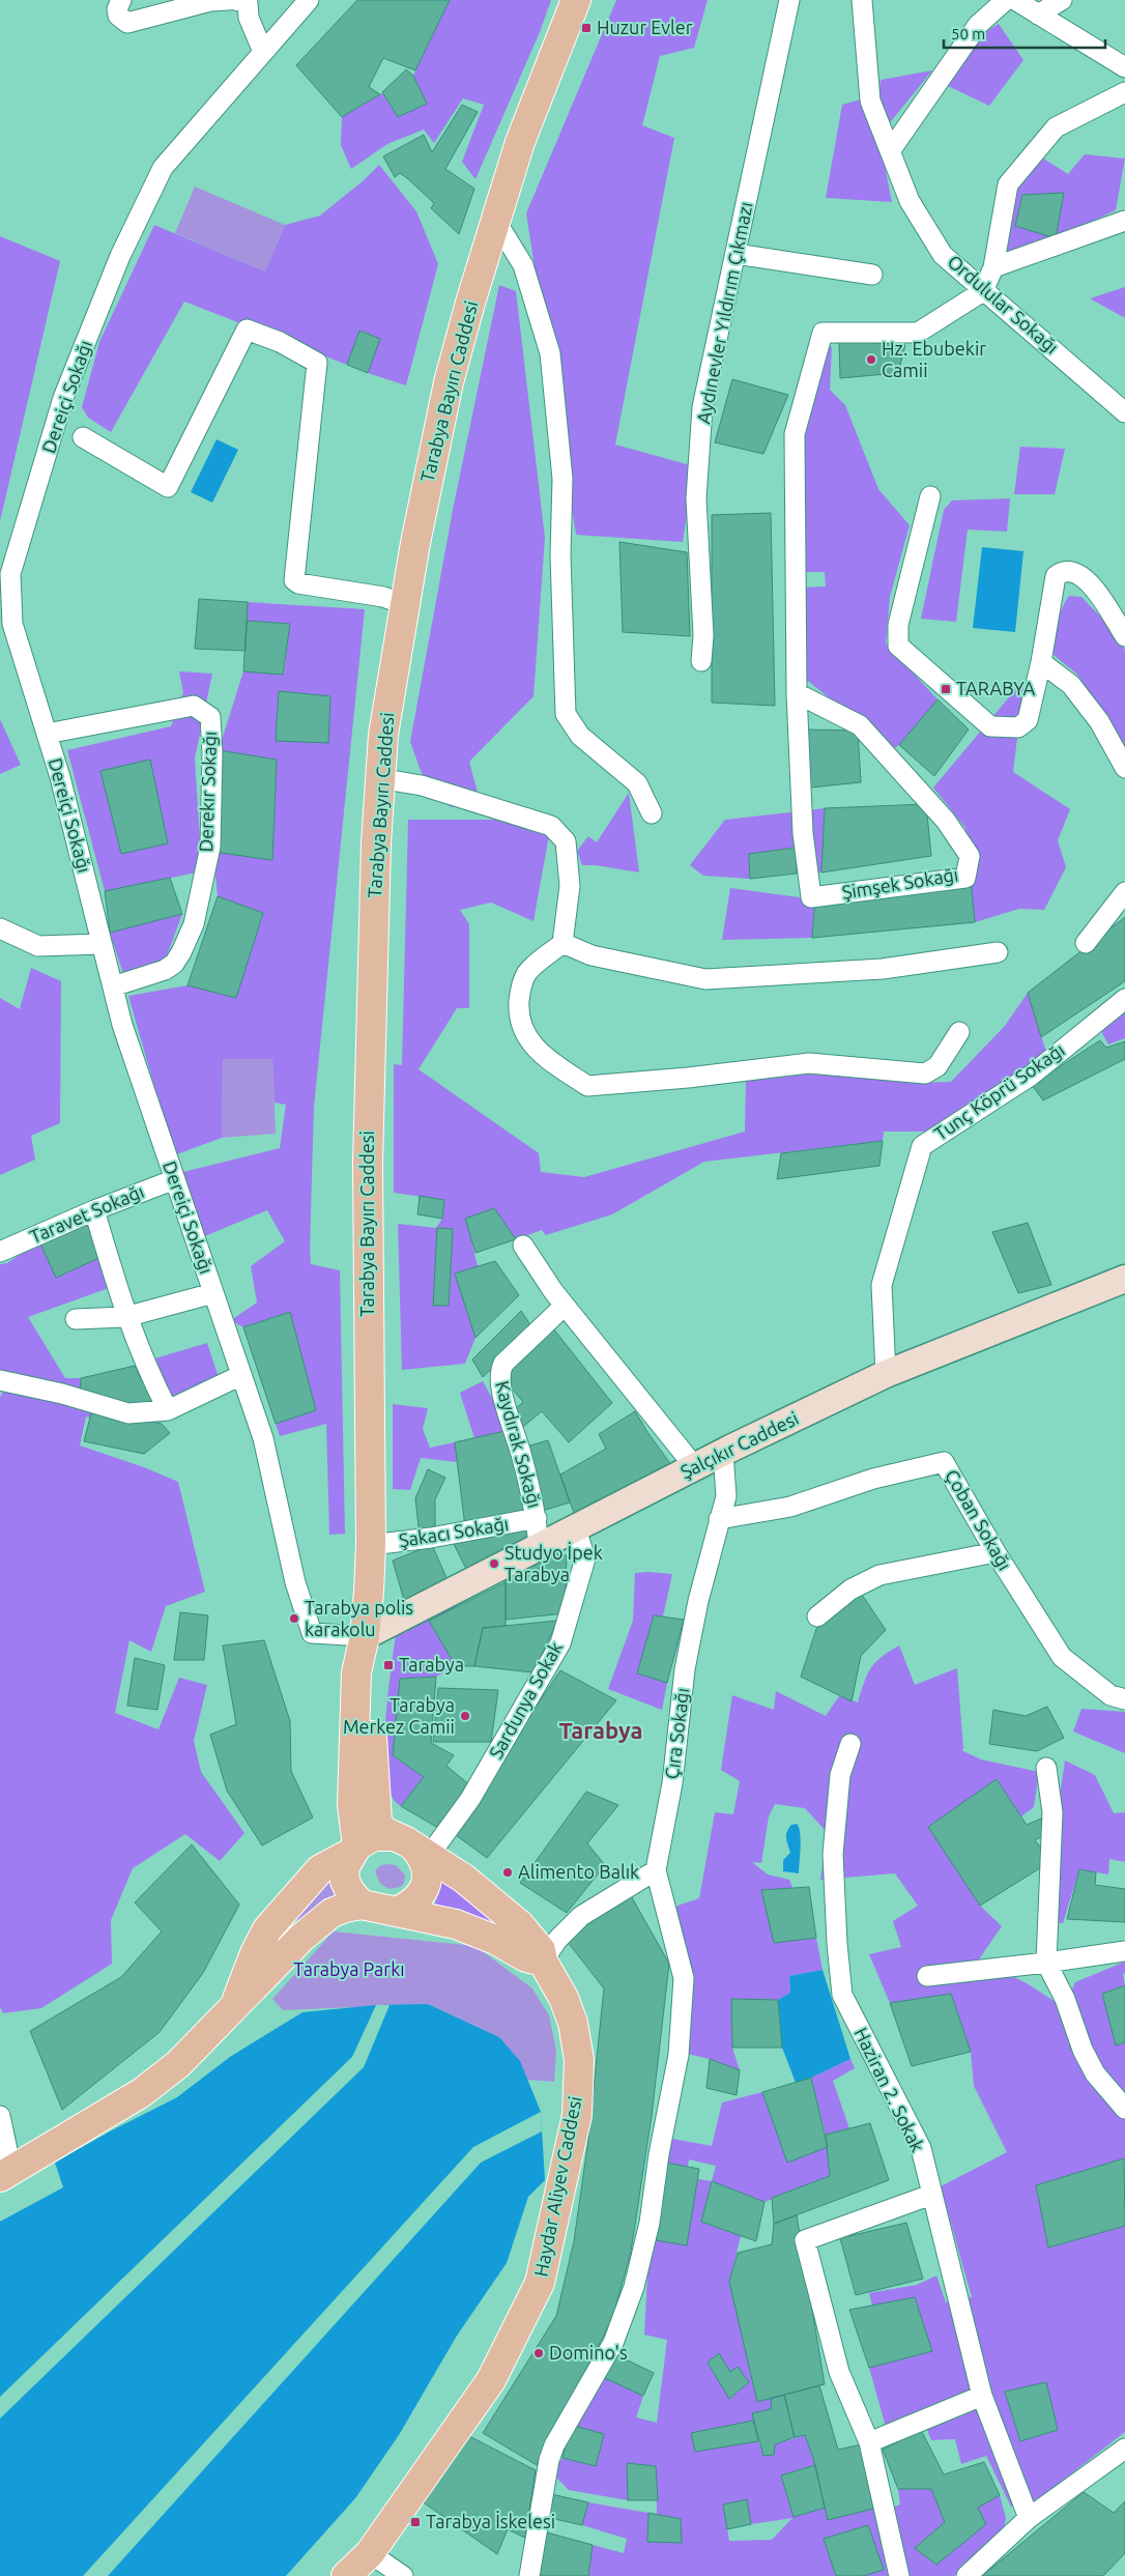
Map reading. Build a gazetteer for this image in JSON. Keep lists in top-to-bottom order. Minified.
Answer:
{"streets":{"main road":["Tarabya Bayırı Caddesi","Şalçıkır Caddesi","Haydar Aliyev Caddesi"],"street":["Ordulular Sokağı","Aydınevler Yıldırım Çıkmazı","Dereiçi Sokağı","Derekır Sokağı","Şimşek Sokağı","Tunç Köprü Sokağı","Taravet Sokağı","Kaydırak Sokağı","Çoban Sokağı","Şakacı Sokağı","Sardunya Sokak","Çıra Sokağı","Haziran 2. Sokak"]},"crossings":[["Ordulular Sokağı","Şimşek Sokağı"],["Tarabya Bayırı Caddesi","Dereiçi Sokağı"],["Tarabya Bayırı Caddesi","Şalçıkır Caddesi"],["Tarabya Bayırı Caddesi","Şakacı Sokağı"],["Tarabya Bayırı Caddesi","Sardunya Sokak"],["Tarabya Bayırı Caddesi","Haydar Aliyev Caddesi"],["Dereiçi Sokağı","Derekır Sokağı"],["Dereiçi Sokağı","Taravet Sokağı"],["Dereiçi Sokağı","Şalçıkır Caddesi"],["Tunç Köprü Sokağı","Şalçıkır Caddesi"],["Kaydırak Sokağı","Şalçıkır Caddesi"],["Kaydırak Sokağı","Şakacı Sokağı"],["Şalçıkır Caddesi","Sardunya Sokak"],["Şalçıkır Caddesi","Çıra Sokağı"],["Çoban Sokağı","Çıra Sokağı"],["Sardunya Sokak","Haydar Aliyev Caddesi"]],"districts":["Tarabya"],"parks":["Tarabya Parkı"],"places":{"transit":["Huzur Evler","TARABYA","Tarabya","Tarabya İskelesi"],"other":["Hz. Ebubekir Camii","Studyo İpek Tarabya","Tarabya polis karakolu","Tarabya Merkez Camii","Alimento Balık","Domino's"]},"scale_bar":"50 m"}
